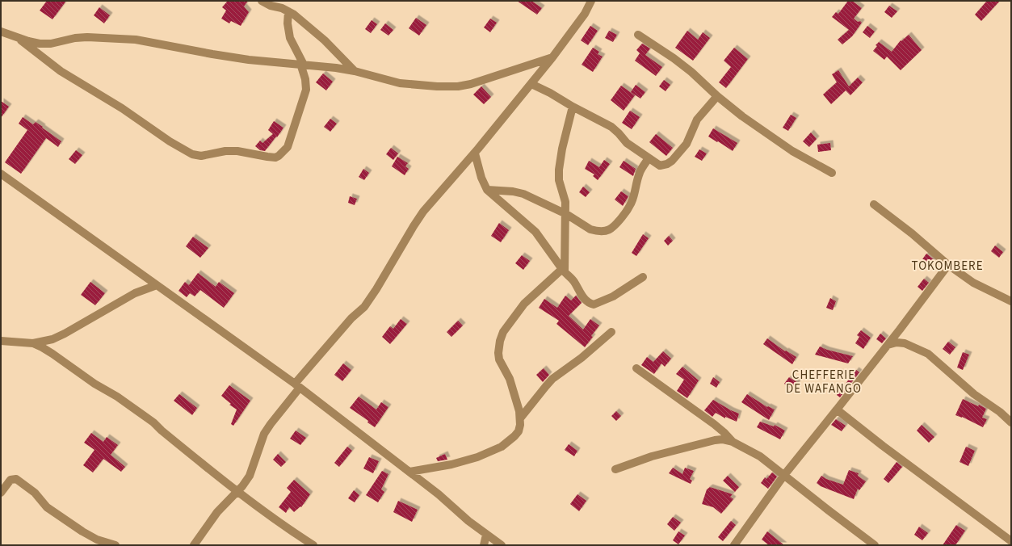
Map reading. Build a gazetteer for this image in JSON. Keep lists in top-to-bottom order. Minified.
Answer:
{"districts":["TOKOMBERE","CHEFFERIE DE WAFANGO"]}
